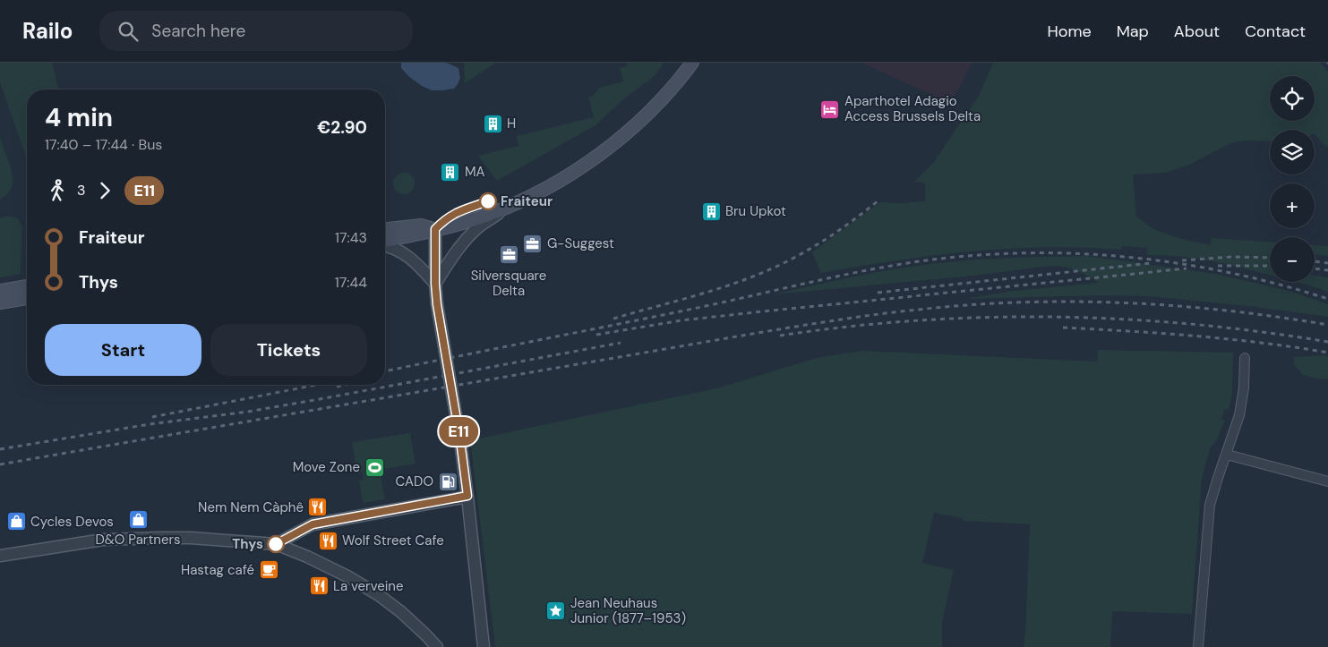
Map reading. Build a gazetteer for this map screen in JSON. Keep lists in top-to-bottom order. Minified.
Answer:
{"places":{"hotel":["Aparthotel Adagio Access Brussels Delta"],"building":["H","MA","Bru Upkot"],"other":["Fraiteur","Thys"],"office":["G-Suggest","Silversquare Delta"],"sports":["Move Zone"],"fuel station":["CADO"],"restaurant":["Nem Nem Càphê","Wolf Street Cafe","La verveine"],"shop":["D&O Partners","Cycles Devos"],"cafe":["Hastag café"],"place":["Jean Neuhaus Junior (1877–1953)"]},"lines":["bus line E11"],"page":{"header":"Railo","search":"Search here","nav":["Home","Map","About","Contact"],"on_map":"E11","map_buttons":["+","−"],"heading":["4 min","17:40 – 17:44 · Bus","€2.90"],"legs":["3","E11"],"list":[{"name":"Fraiteur","value":"17:43"},{"name":"Thys","value":"17:44"}],"buttons":["Start","Tickets"]}}
